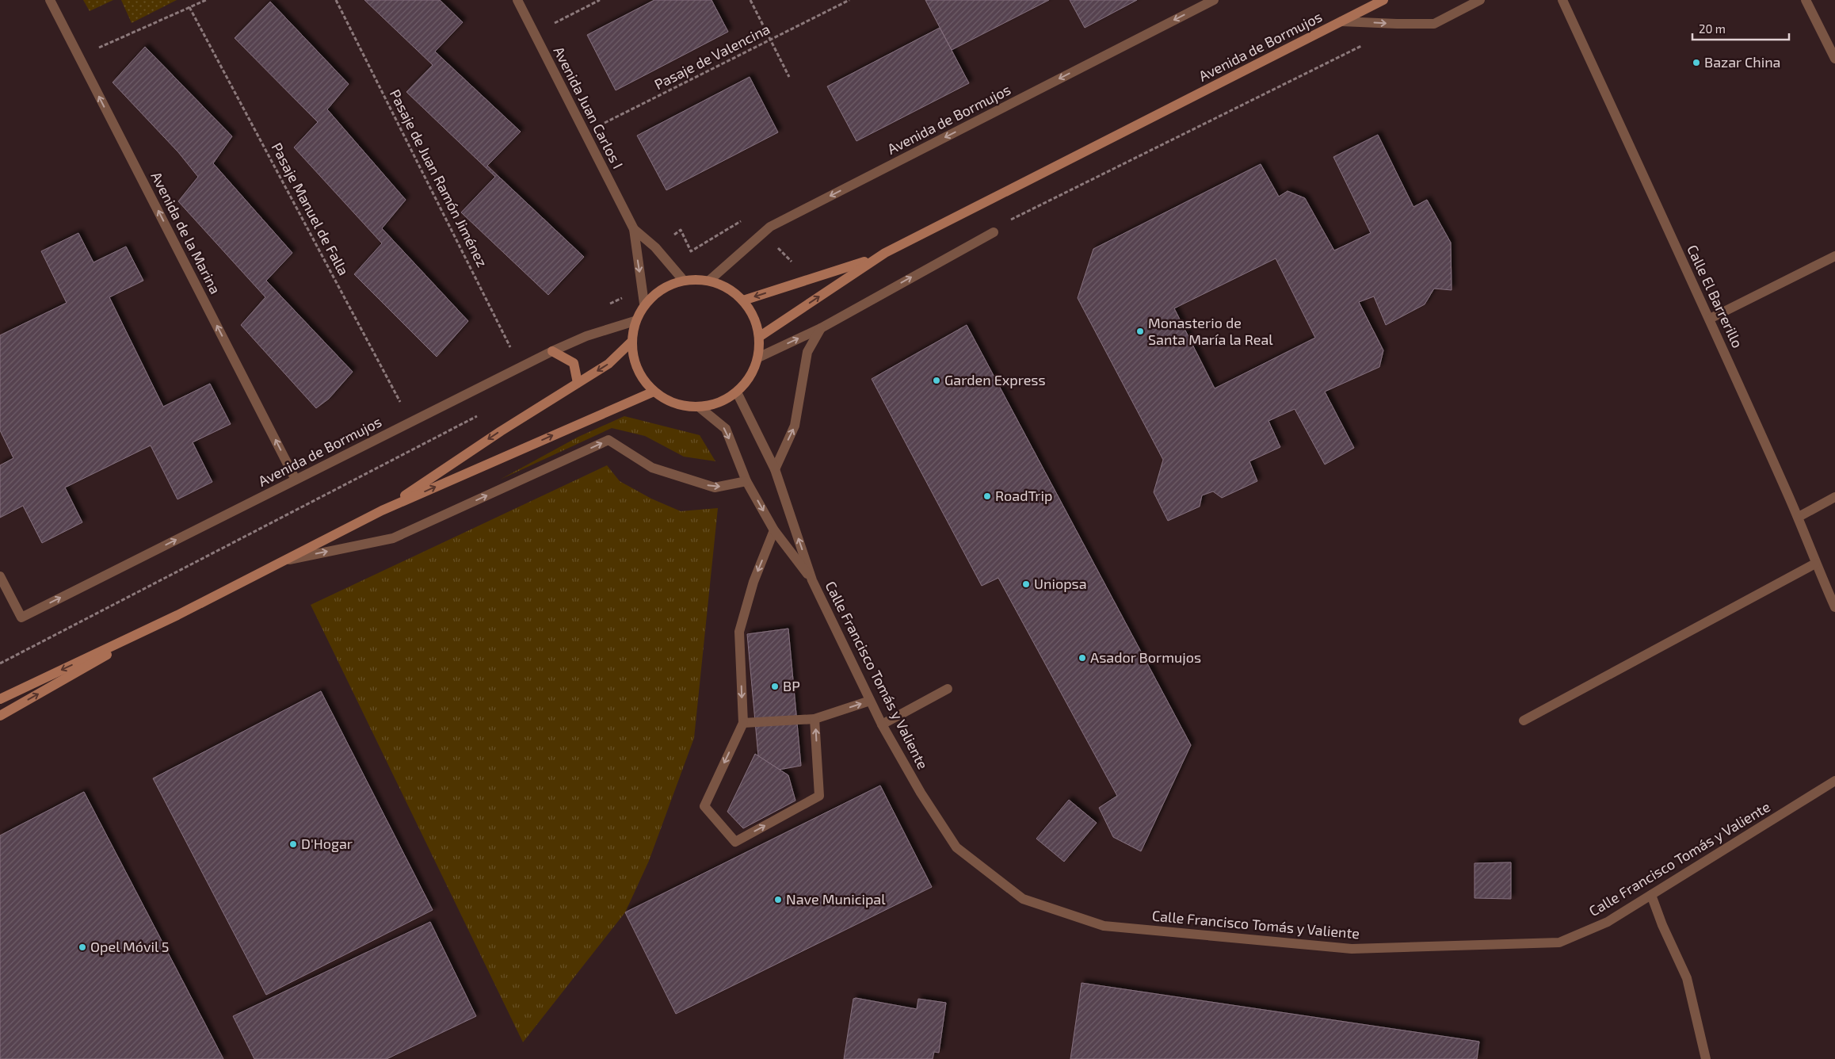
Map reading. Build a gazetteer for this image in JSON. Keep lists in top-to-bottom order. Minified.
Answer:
{"streets":{"main road":["Avenida de Bormujos"],"street":["Avenida Juan Carlos I","Avenida de la Marina","Calle El Barrerillo","Calle Francisco Tomás y Valiente"],"path":["Pasaje de Valencina","Pasaje de Juan Ramón Jiménez","Pasaje Manuel de Falla"]},"crossings":[["Avenida de Bormujos","Avenida Juan Carlos I"],["Avenida de Bormujos","Pasaje de Juan Ramón Jiménez"],["Avenida de Bormujos","Pasaje Manuel de Falla"],["Avenida de Bormujos","Avenida de la Marina"],["Avenida de Bormujos","Calle Francisco Tomás y Valiente"],["Pasaje de Valencina","Avenida Juan Carlos I"],["Avenida Juan Carlos I","Calle Francisco Tomás y Valiente"]],"one_way":["Avenida de la Marina"],"places":["Bazar China","Monasterio de Santa María la Real","Garden Express","RoadTrip","Uniopsa","Asador Bormujos","BP","D'Hogar","Nave Municipal","Opel Móvil 5"],"scale_bar":"20 m"}
